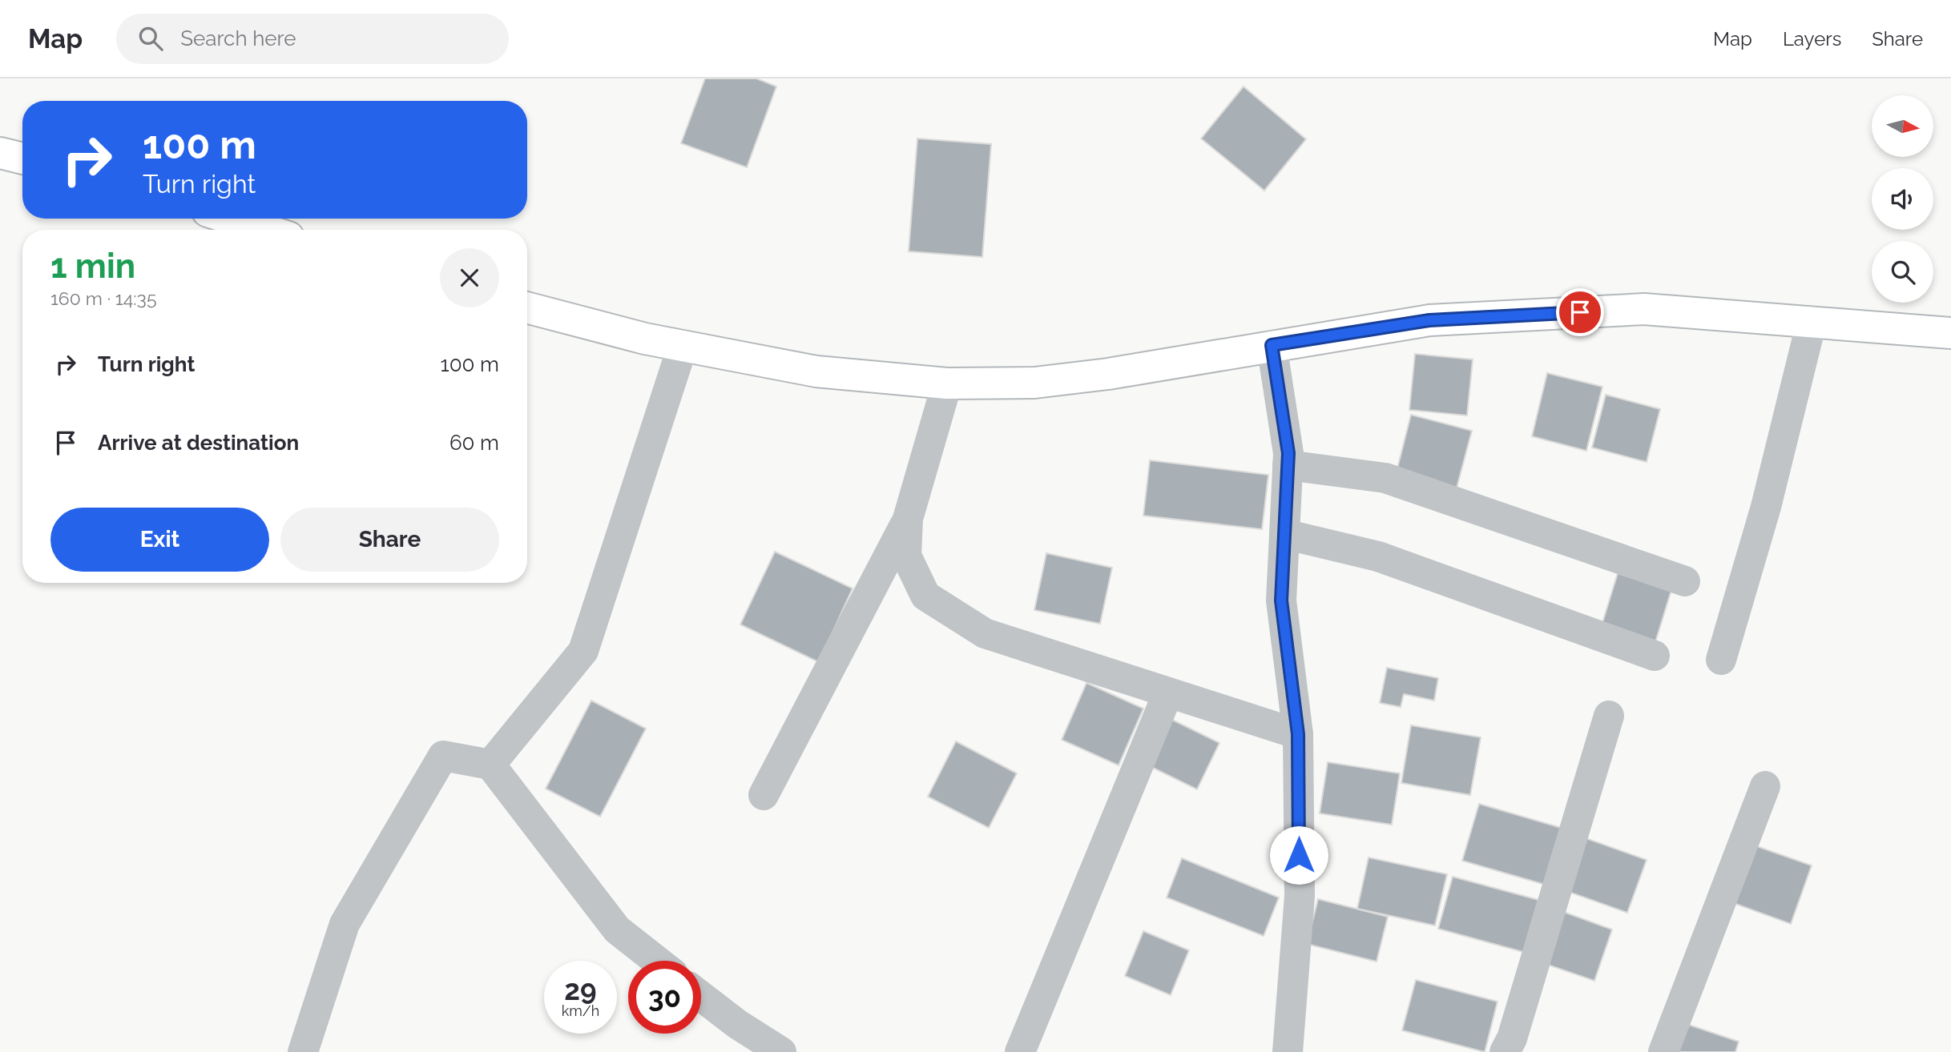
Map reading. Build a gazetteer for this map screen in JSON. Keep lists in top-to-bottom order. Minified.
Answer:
{"north":"right","page":{"header":"Map","search":"Search here","nav":["Map","Layers","Share"],"turn":["100 m","Turn right"],"heading":["1 min","160 m · 14:35"],"list":[{"name":"Turn right","value":"100 m"},{"name":"Arrive at destination","value":"60 m"}],"buttons":["Exit","Share"],"speed":"29 km/h","limit":"30"}}
